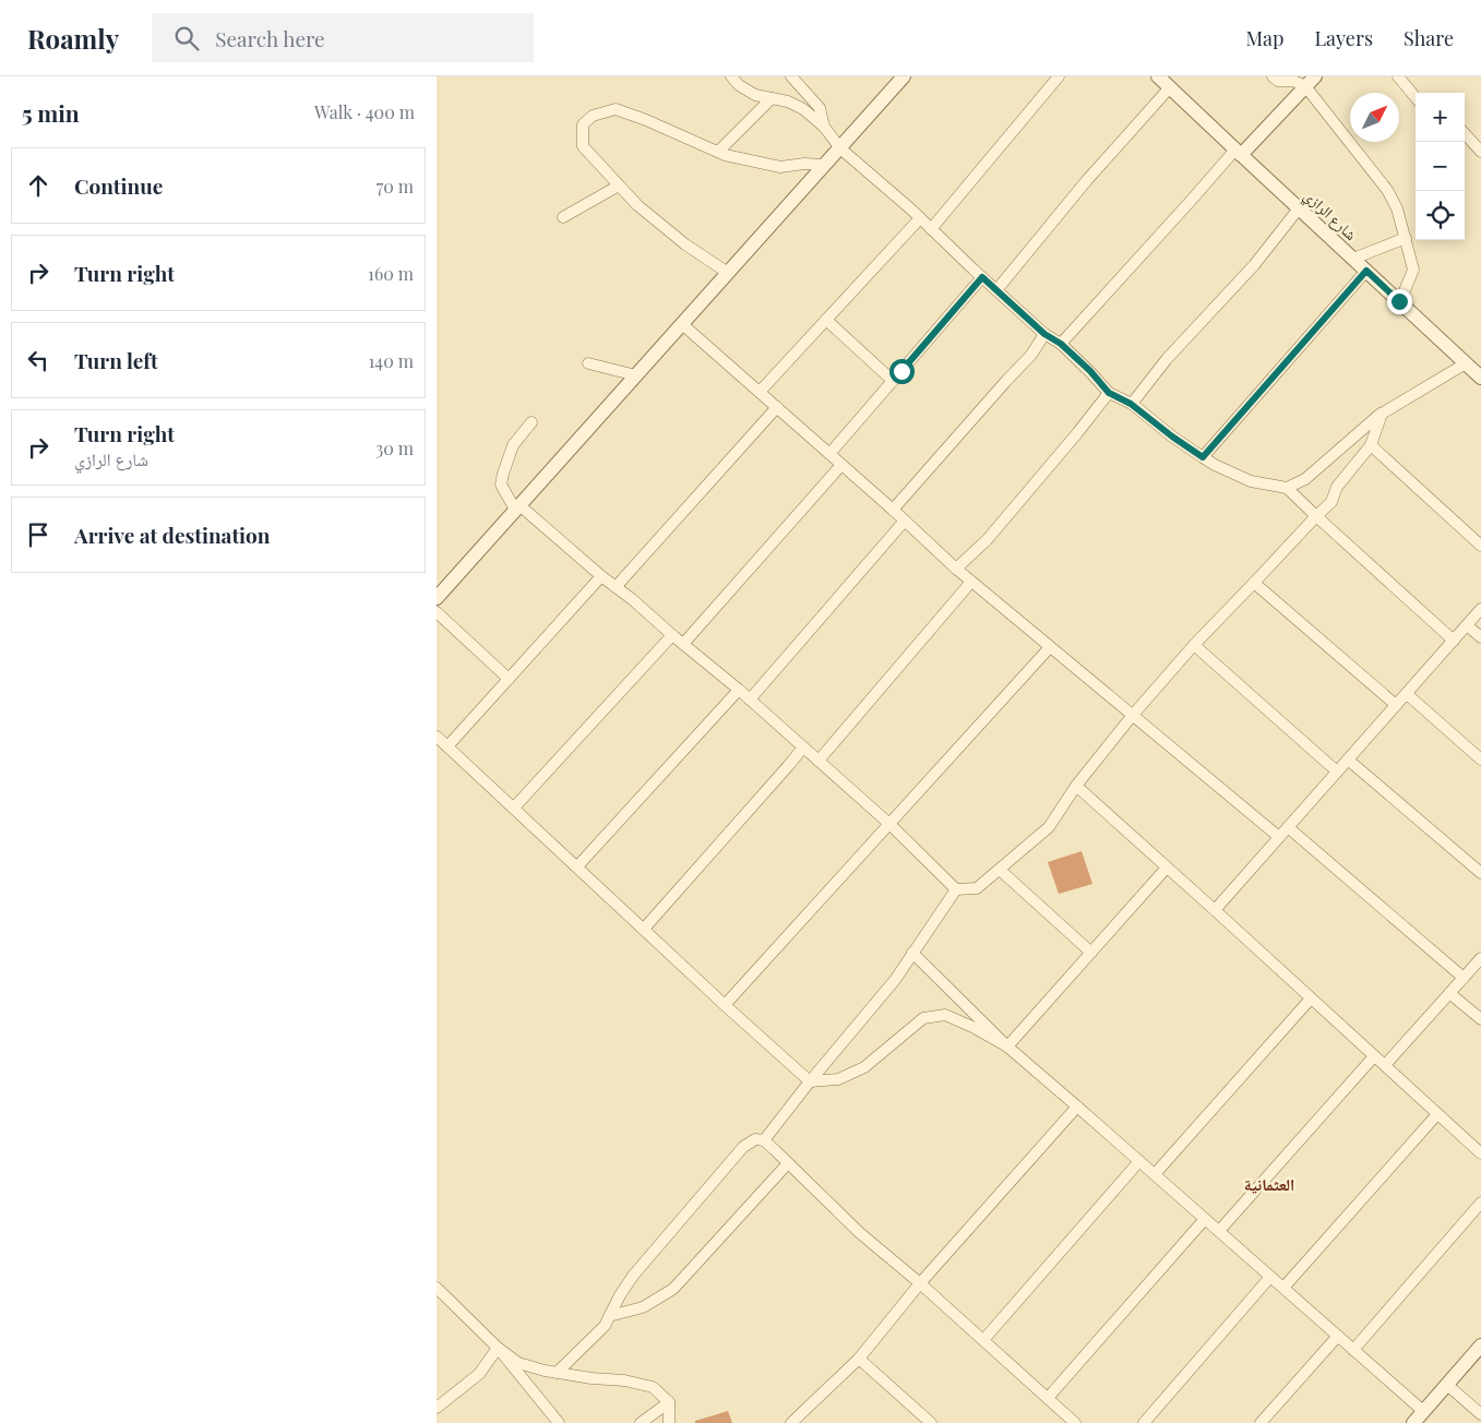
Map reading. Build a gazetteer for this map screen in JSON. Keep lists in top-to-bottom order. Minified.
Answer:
{"streets":{"street":["شارع الرازي"]},"districts":["العثمانية"],"north":"top right","page":{"header":"Roamly","search":"Search here","nav":["Map","Layers","Share"],"heading":["5 min","Walk · 400 m"],"map_buttons":["+","−"],"list":[["Continue","70 m"],["Turn right","160 m"],["Turn left","140 m"],["Turn right","شارع الرازي","30 m"],"Arrive at destination"]}}
